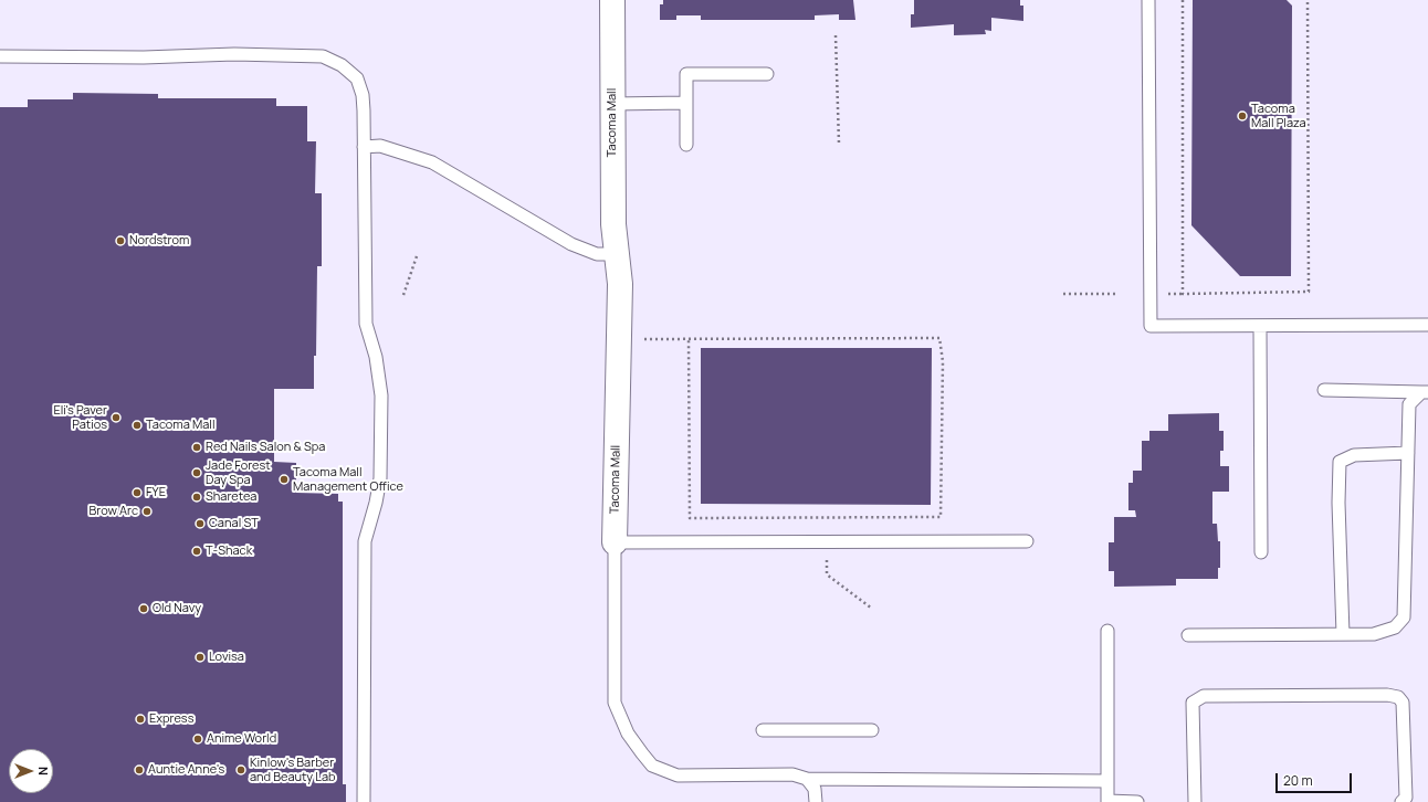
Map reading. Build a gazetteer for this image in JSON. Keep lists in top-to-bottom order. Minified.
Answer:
{"streets":{"street":["Tacoma Mall"]},"places":["Tacoma Mall Plaza","Nordstrom","Eli's Paver Patios","Tacoma Mall","Red Nails Salon & Spa","Jade Forest Day Spa","Tacoma Mall Management Office","FYE","Sharetea","Brow Arc","Canal ST","T-Shack","Old Navy","Lovisa","Express","Anime World","Auntie Anne's","Kinlow's Barber and Beauty Lab"],"scale_bar":"20 m","north":"right"}
